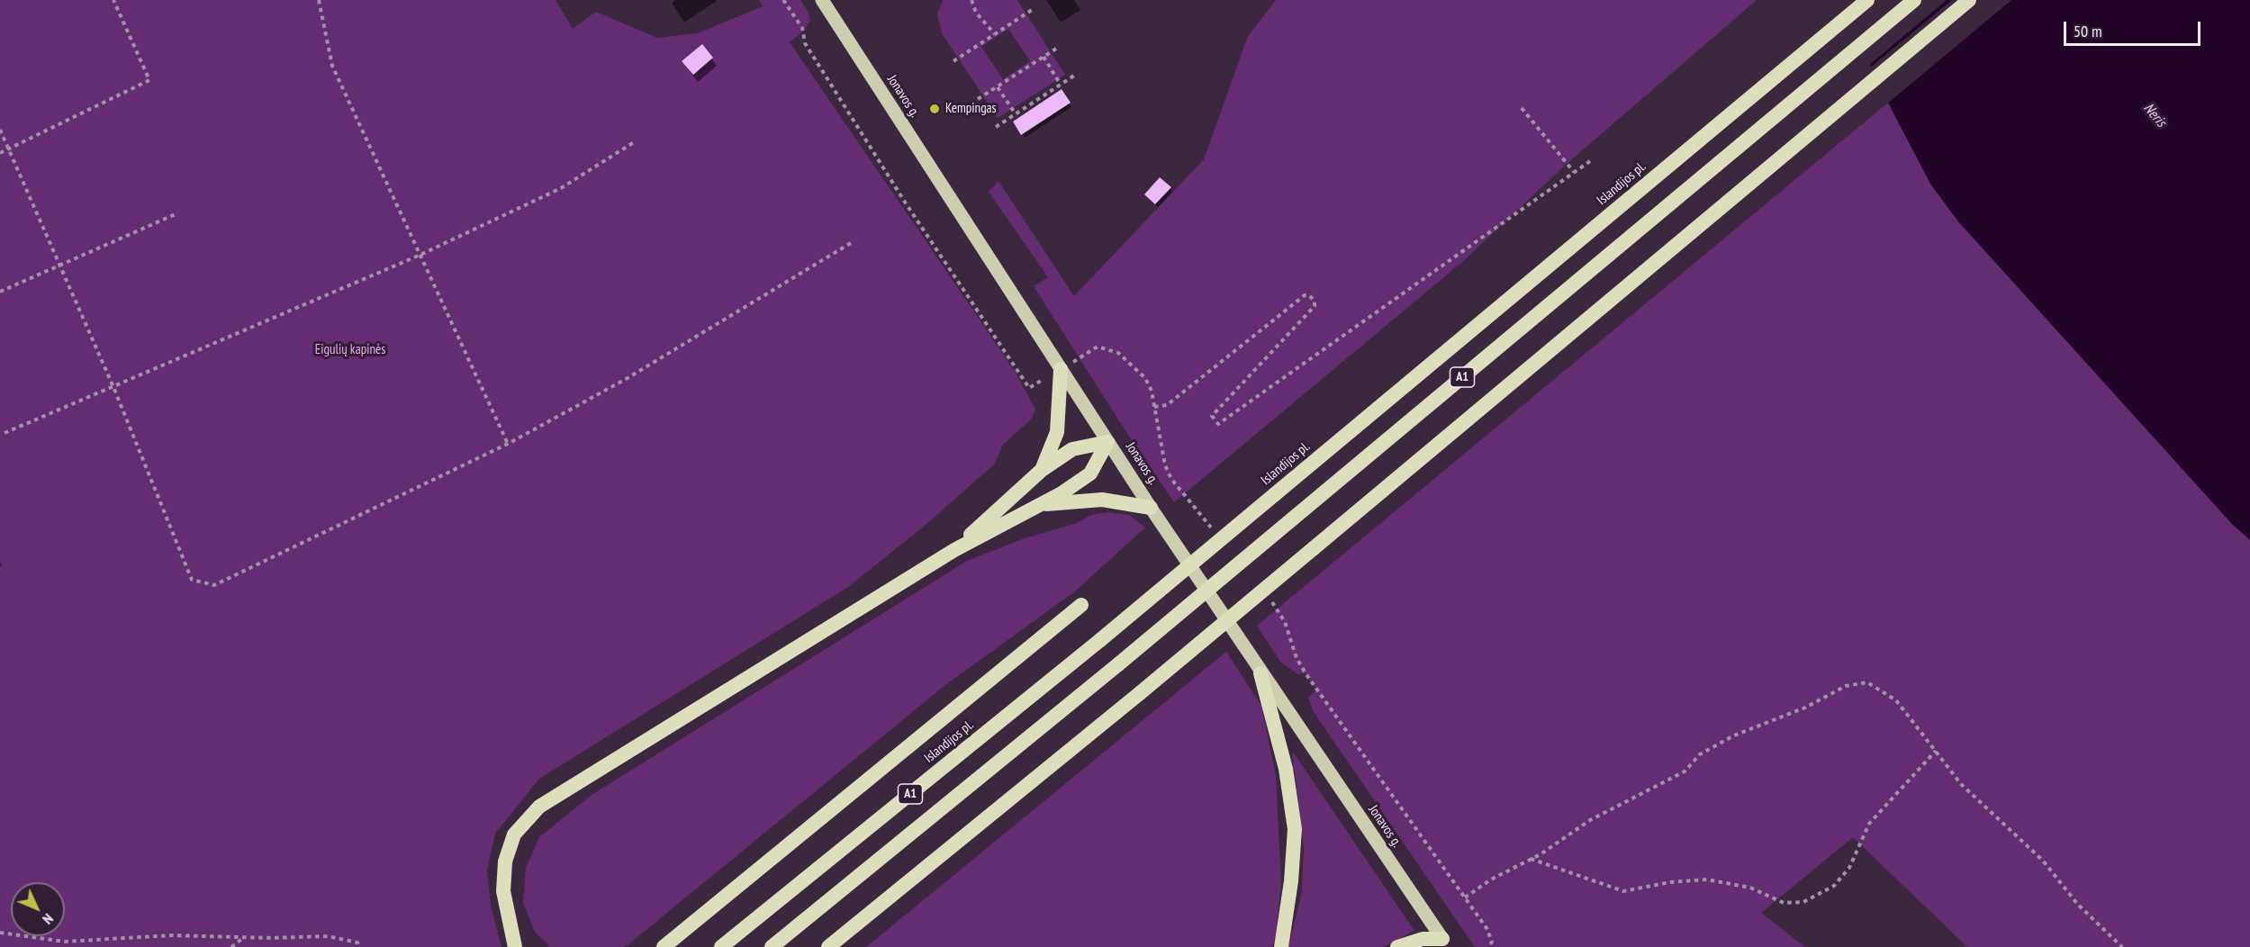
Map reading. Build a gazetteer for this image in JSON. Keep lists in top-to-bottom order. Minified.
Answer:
{"streets":{"highway":["Islandijos pl.","A1"],"main road":["Jonavos g."]},"water":["Neris"],"parks":["Eigulių kapinės"],"places":["Kempingas"],"scale_bar":"50 m","north":"bottom right"}
